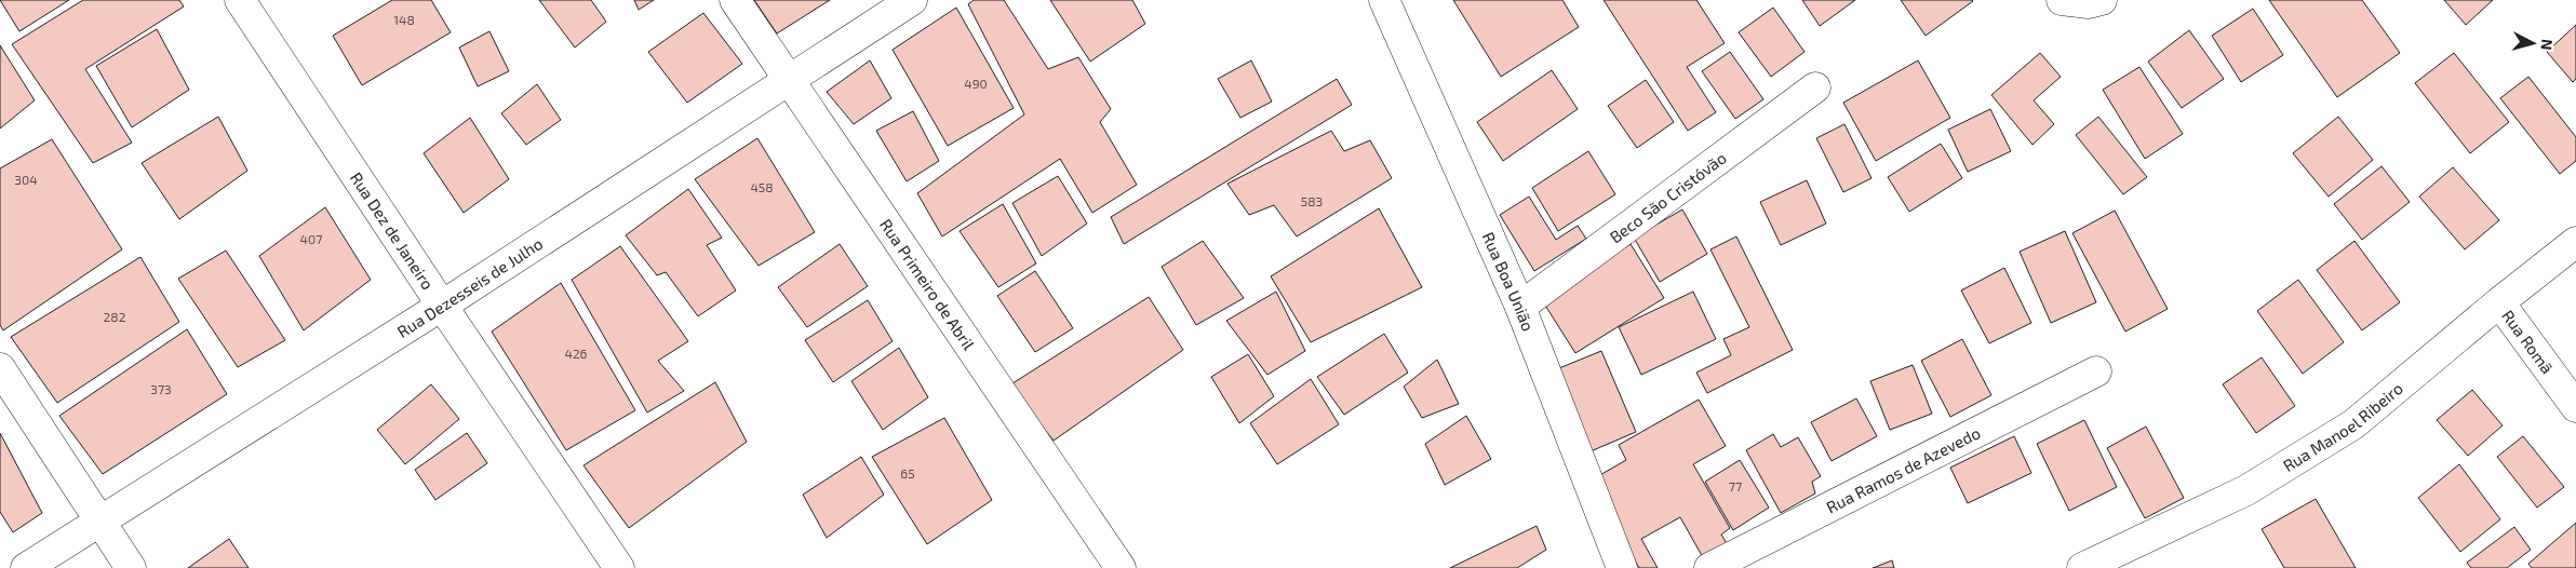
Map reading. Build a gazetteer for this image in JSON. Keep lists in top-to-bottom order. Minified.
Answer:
{"streets":{"street":["Beco São Cristóvão","Rua Dez de Janeiro","Rua Boa União","Rua Primeiro de Abril","Rua Dezesseis de Julho","Rua Romã","Rua Manoel Ribeiro","Rua Ramos de Azevedo"]},"crossings":[["Beco São Cristóvão","Rua Boa União"],["Rua Dez de Janeiro","Rua Dezesseis de Julho"],["Rua Primeiro de Abril","Rua Dezesseis de Julho"],["Rua Romã","Rua Manoel Ribeiro"]],"house_numbers":["148","490","304","458","583","407","282","426","373","65","77"],"north":"right"}
